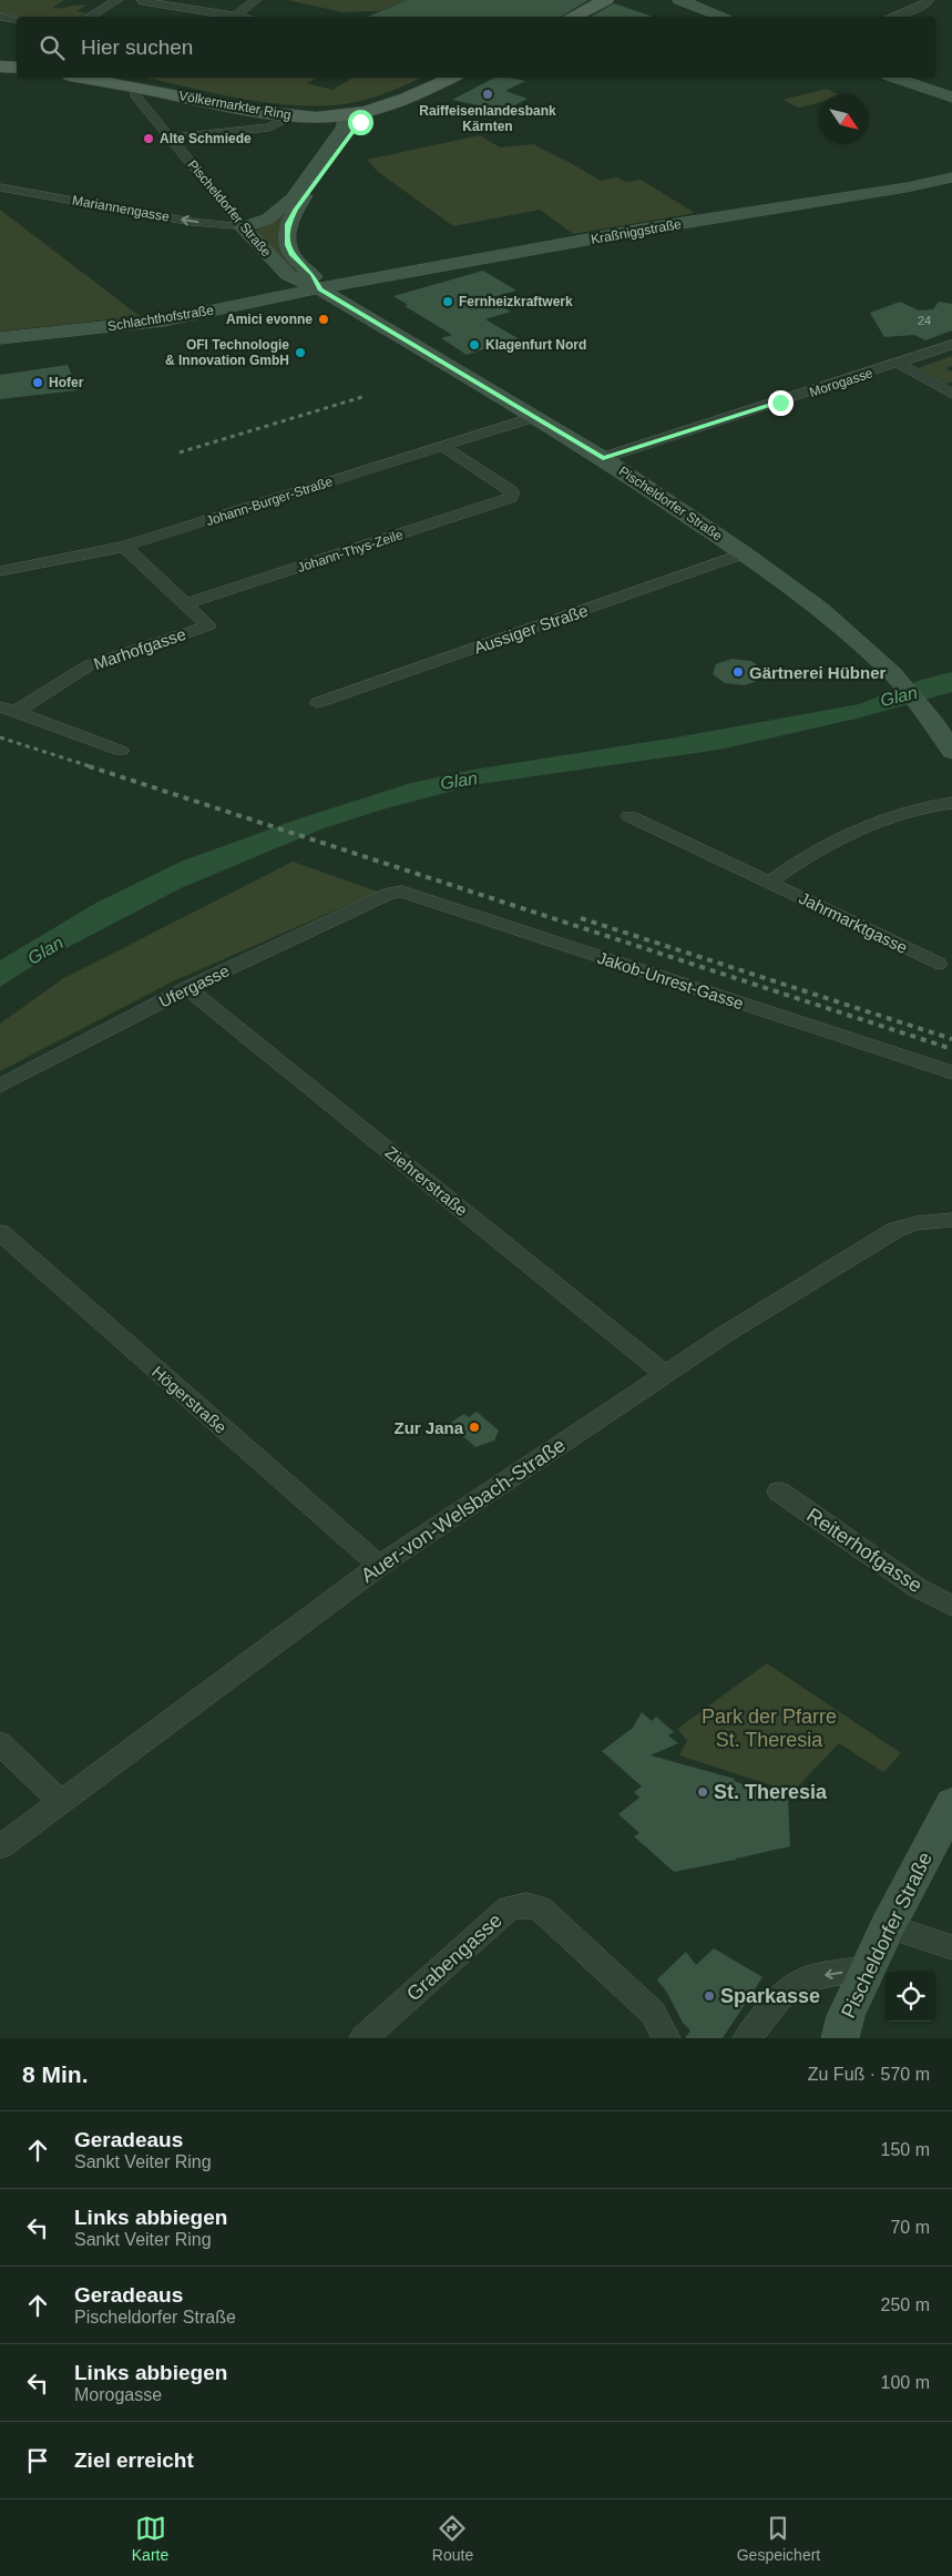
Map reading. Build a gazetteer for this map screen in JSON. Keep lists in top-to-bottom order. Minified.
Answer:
{"streets":{"main road":["Völkermarkter Ring","Pischeldorfer Straße","Kraßniggstraße","Schlachthofstraße"],"street":["Mariannengasse","Morogasse","Johann-Burger-Straße","Johann-Thys-Zeile","Aussiger Straße","Marhofgasse","Jahrmarktgasse","Jakob-Unrest-Gasse","Ufergasse","Ziehrerstraße","Högerstraße","Auer-von-Welsbach-Straße","Reiterhofgasse","Grabengasse"]},"crossings":[["Völkermarkter Ring","Pischeldorfer Straße"],["Mariannengasse","Pischeldorfer Straße"],["Pischeldorfer Straße","Kraßniggstraße"],["Pischeldorfer Straße","Schlachthofstraße"],["Pischeldorfer Straße","Morogasse"],["Pischeldorfer Straße","Johann-Burger-Straße"],["Pischeldorfer Straße","Aussiger Straße"],["Kraßniggstraße","Schlachthofstraße"],["Johann-Burger-Straße","Johann-Thys-Zeile"],["Johann-Thys-Zeile","Marhofgasse"],["Jakob-Unrest-Gasse","Ufergasse"],["Ufergasse","Ziehrerstraße"],["Ziehrerstraße","Auer-von-Welsbach-Straße"],["Högerstraße","Auer-von-Welsbach-Straße"]],"water":["Glan"],"parks":["Park der Pfarre St. Theresia"],"places":["Raiffeisenlandesbank Kärnten","Alte Schmiede","Fernheizkraftwerk","Amici evonne","Klagenfurt Nord","OFI Technologie & Innovation GmbH","Hofer","Gärtnerei Hübner","Zur Jana","St. Theresia","Sparkasse"],"house_numbers":["24"],"north":"bottom right","page":{"search":"Hier suchen","heading":["8 Min.","Zu Fuß · 570 m"],"list":[["Geradeaus","Sankt Veiter Ring","150 m"],["Links abbiegen","Sankt Veiter Ring","70 m"],["Geradeaus","Pischeldorfer Straße","250 m"],["Links abbiegen","Morogasse","100 m"],"Ziel erreicht"],"nav":["Karte","Route","Gespeichert"]}}
